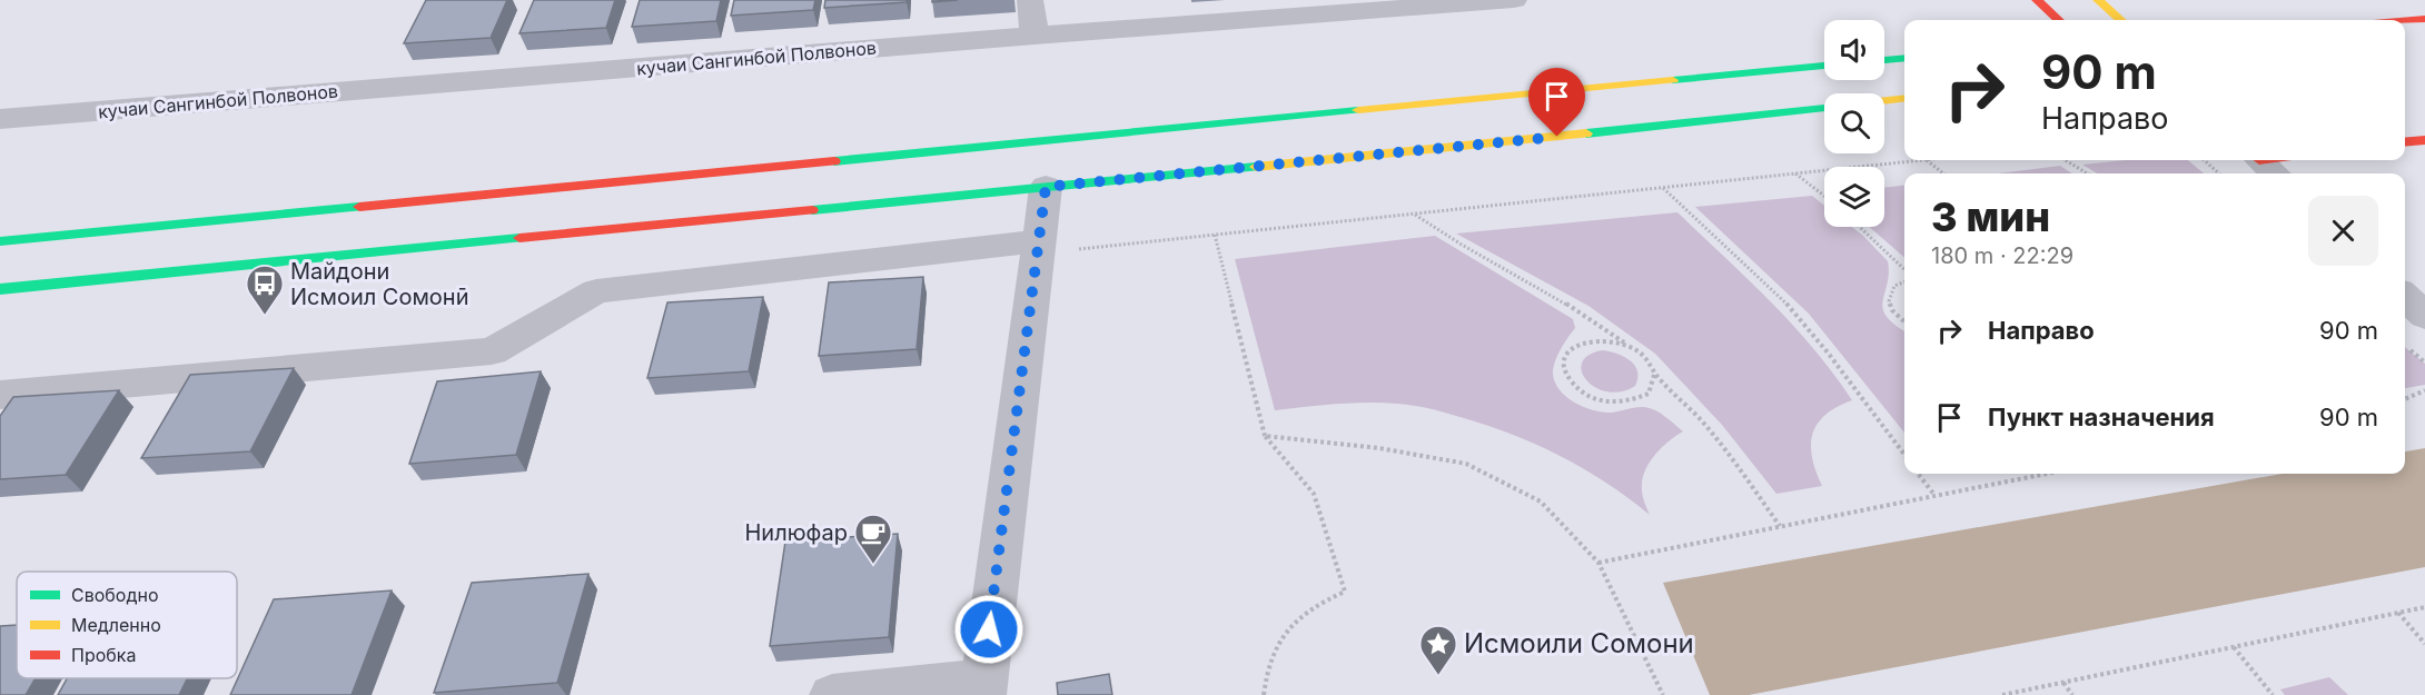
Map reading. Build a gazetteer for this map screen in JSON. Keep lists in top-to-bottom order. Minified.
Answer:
{"streets":{"street":["кучаи Сангинбой Полвонов"]},"places":{"bus stop":["Майдони Исмоил Сомонӣ"],"cafe":["Нилюфар"],"place":["Исмоили Сомони"]},"legend":["Свободно","Медленно","Пробка"],"page":{"turn":["90 m","Направо"],"heading":["3 мин","180 m · 22:29"],"list":[{"name":"Направо","value":"90 m"},{"name":"Пункт назначения","value":"90 m"}]}}
